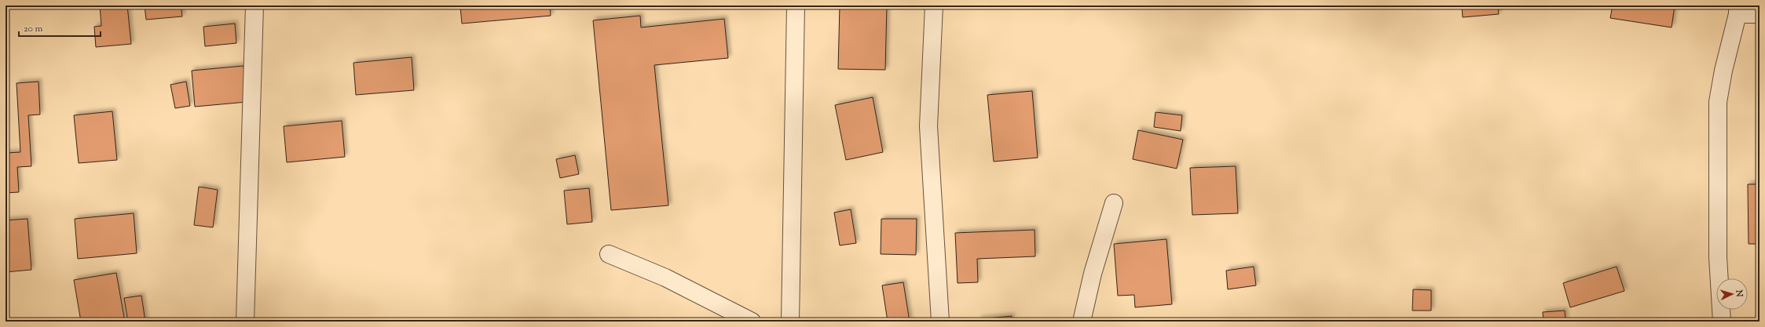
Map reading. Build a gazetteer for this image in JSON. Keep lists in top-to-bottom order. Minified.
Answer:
{"scale_bar":"20 m","north":"right"}
